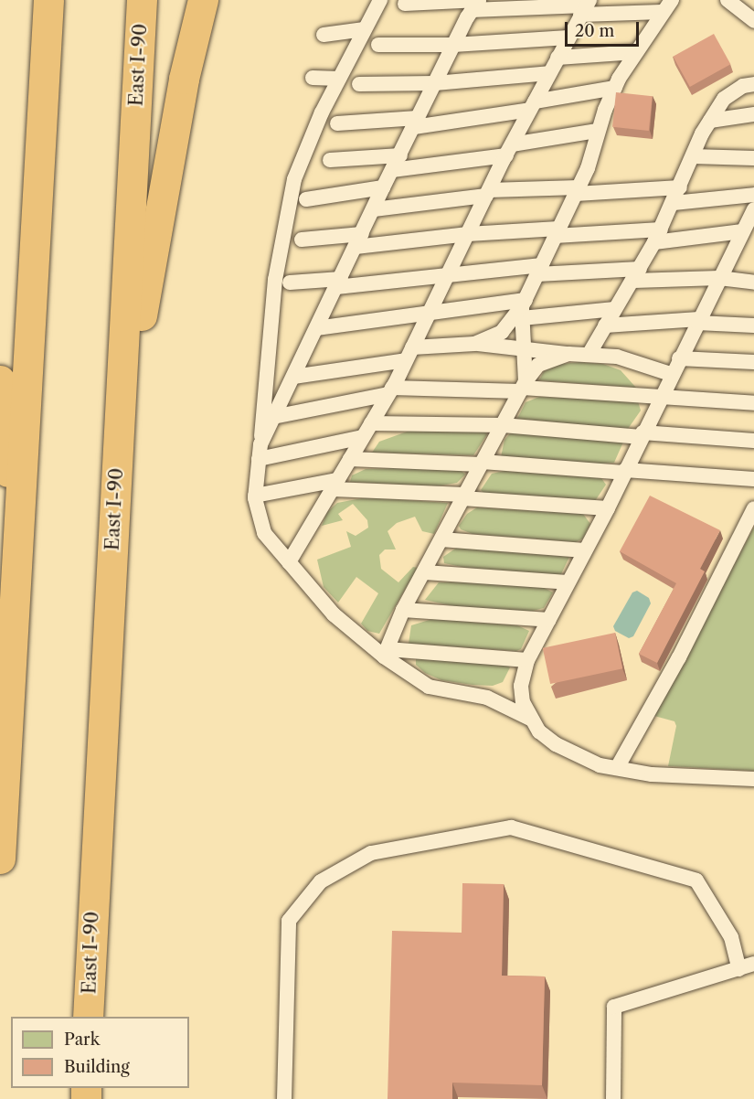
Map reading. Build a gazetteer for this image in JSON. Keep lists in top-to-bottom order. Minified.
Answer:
{"streets":{"highway":["East I-90"]},"legend":["Park","Building"],"scale_bar":"20 m"}
